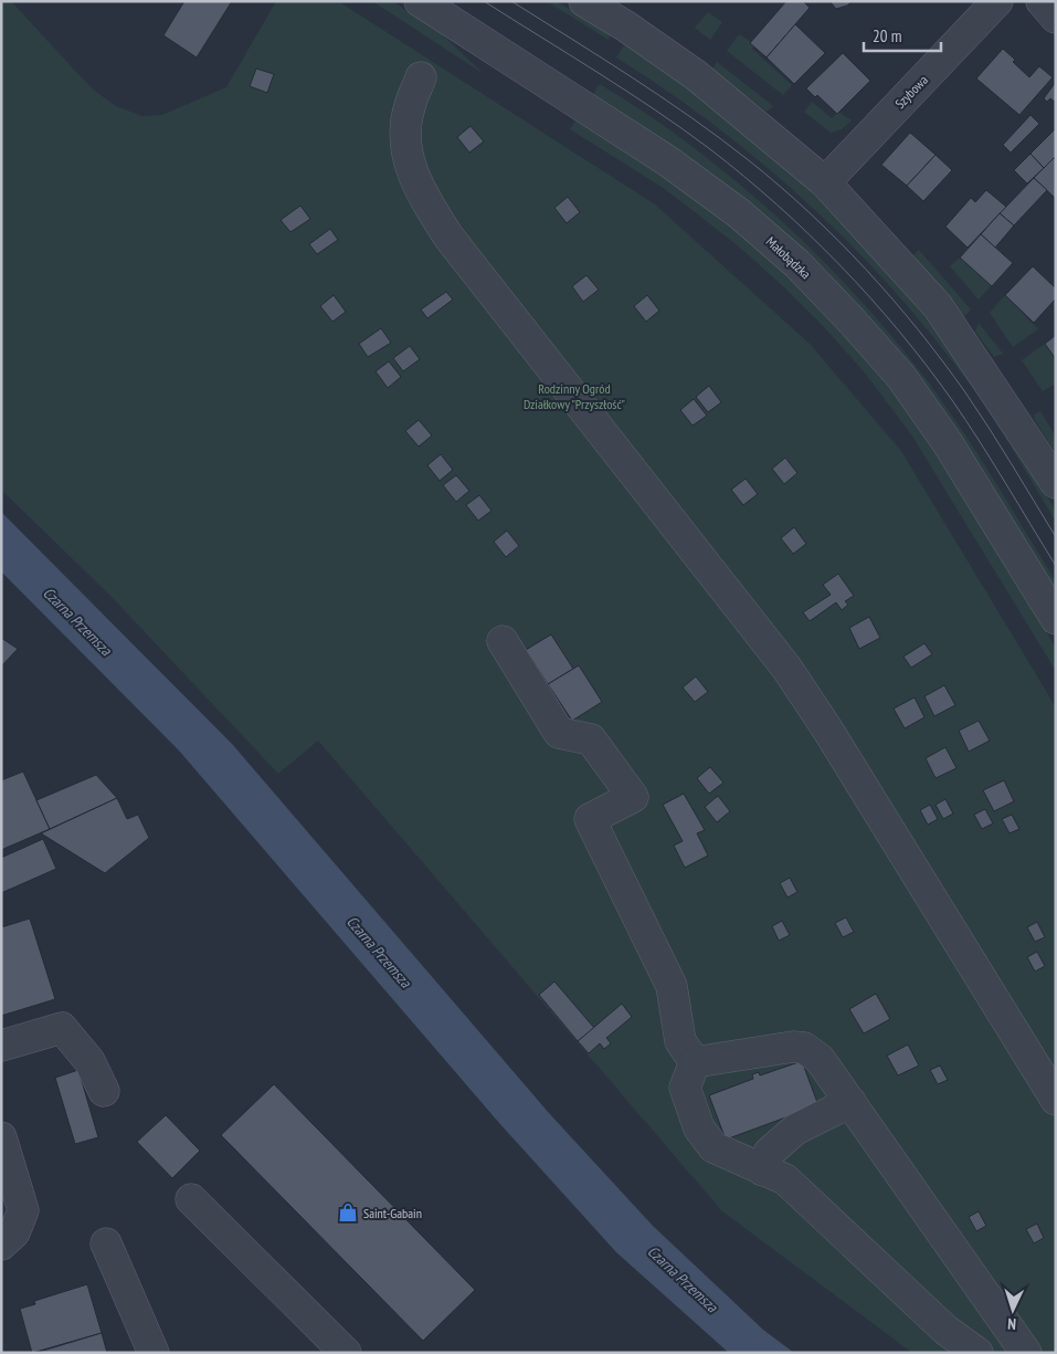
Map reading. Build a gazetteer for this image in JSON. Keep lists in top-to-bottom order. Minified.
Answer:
{"streets":{"street":["Szybowa","Małobądzka"]},"water":["Czarna Przemsza"],"parks":["Rodzinny Ogród Działkowy \"Przyszłość\""],"places":{"shop":["Saint-Gabain"]},"scale_bar":"20 m","north":"bottom"}
